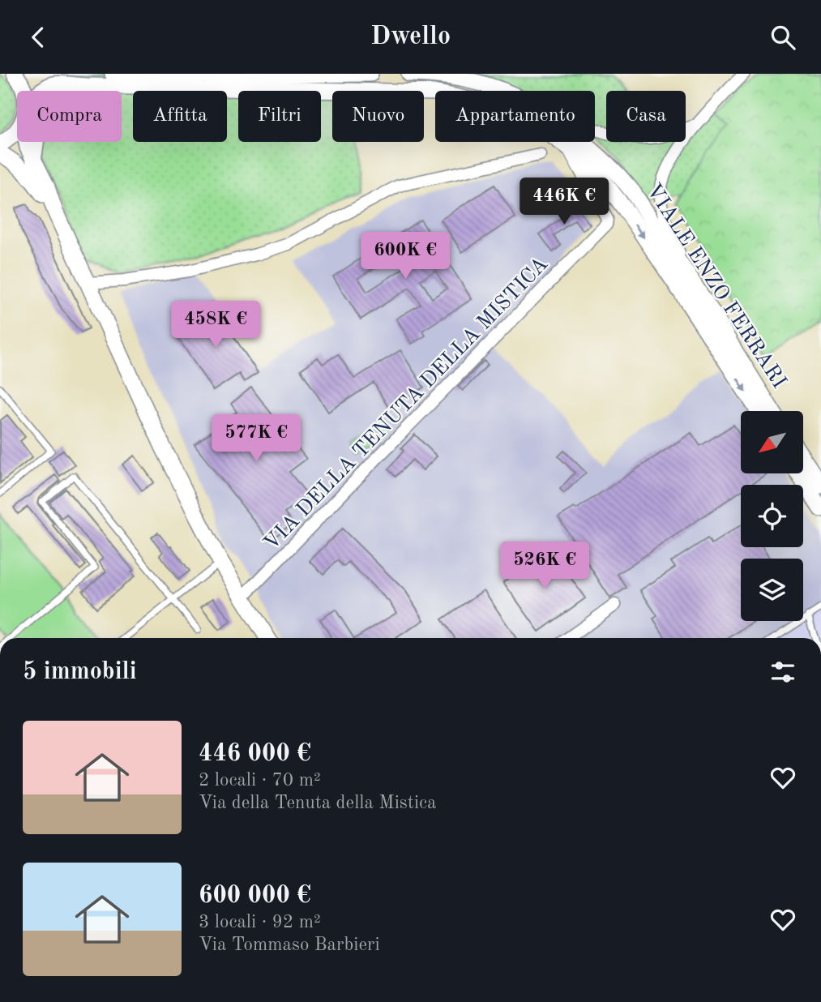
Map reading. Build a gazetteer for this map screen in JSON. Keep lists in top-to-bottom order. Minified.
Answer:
{"streets":{"main road":["VIALE ENZO FERRARI"],"street":["VIA DELLA TENUTA DELLA MISTICA"]},"crossings":[["VIALE ENZO FERRARI","VIA DELLA TENUTA DELLA MISTICA"]],"north":"bottom left","page":{"header":"Dwello","chip":["Compra","Affitta","Filtri","Nuovo","Appartamento","Casa"],"price":["446K €","600K €","458K €","577K €","526K €"],"heading":"5 immobili","list":[{"name":"446 000 €","note":"2 locali · 70 m² · Via della Tenuta della Mistica"},{"name":"600 000 €","note":"3 locali · 92 m² · Via Tommaso Barbieri"}]}}
